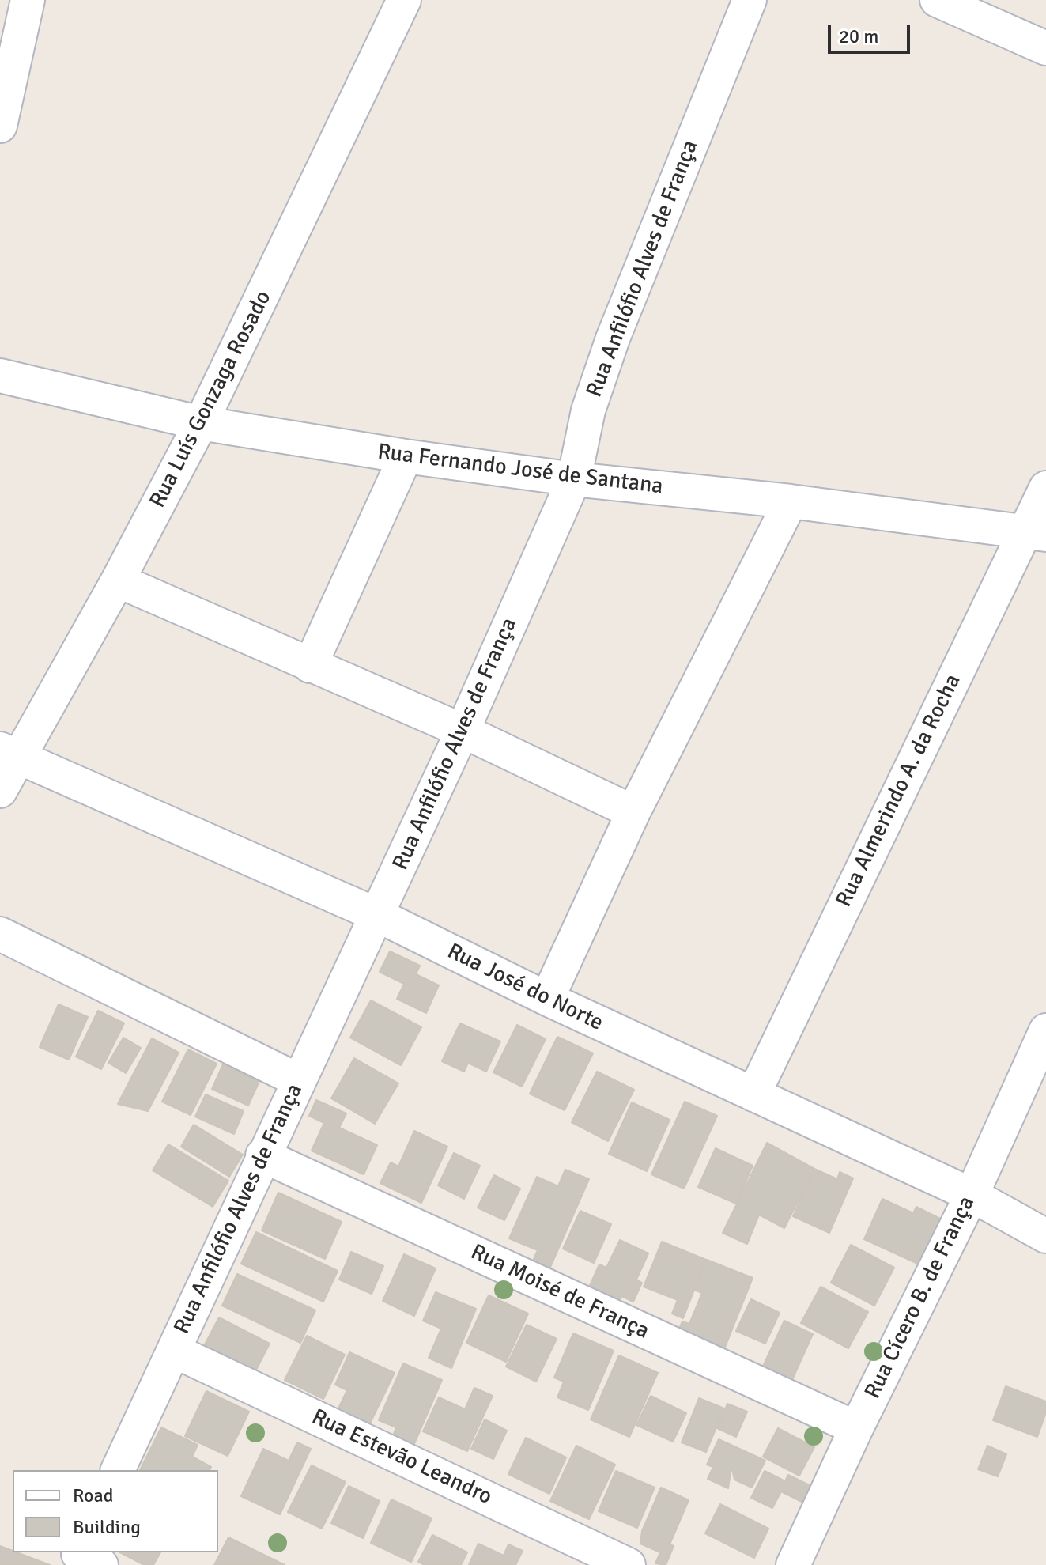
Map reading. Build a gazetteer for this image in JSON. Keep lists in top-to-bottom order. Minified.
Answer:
{"streets":{"street":["Rua Anfilófio Alves de França","Rua Luís Gonzaga Rosado","Rua Fernando José de Santana","Rua Almerindo A. da Rocha","Rua José do Norte","Rua Moisé de França","Rua Cícero B. de França","Rua Estevão Leandro"]},"crossings":[["Rua Anfilófio Alves de França","Rua Fernando José de Santana"],["Rua Anfilófio Alves de França","Rua José do Norte"],["Rua Anfilófio Alves de França","Rua Moisé de França"],["Rua Anfilófio Alves de França","Rua Estevão Leandro"],["Rua Luís Gonzaga Rosado","Rua Fernando José de Santana"],["Rua Luís Gonzaga Rosado","Rua José do Norte"],["Rua Fernando José de Santana","Rua Almerindo A. da Rocha"],["Rua Almerindo A. da Rocha","Rua José do Norte"],["Rua José do Norte","Rua Cícero B. de França"],["Rua Moisé de França","Rua Cícero B. de França"]],"legend":["Road","Building"],"scale_bar":"20 m"}
